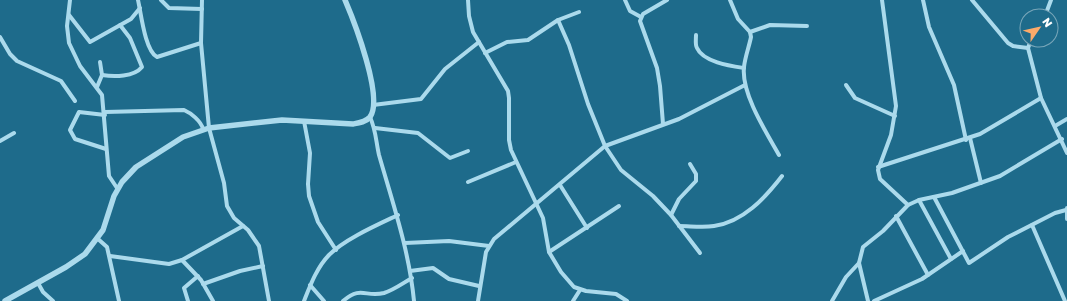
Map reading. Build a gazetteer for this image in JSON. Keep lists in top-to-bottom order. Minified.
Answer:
{"north":"top right"}
